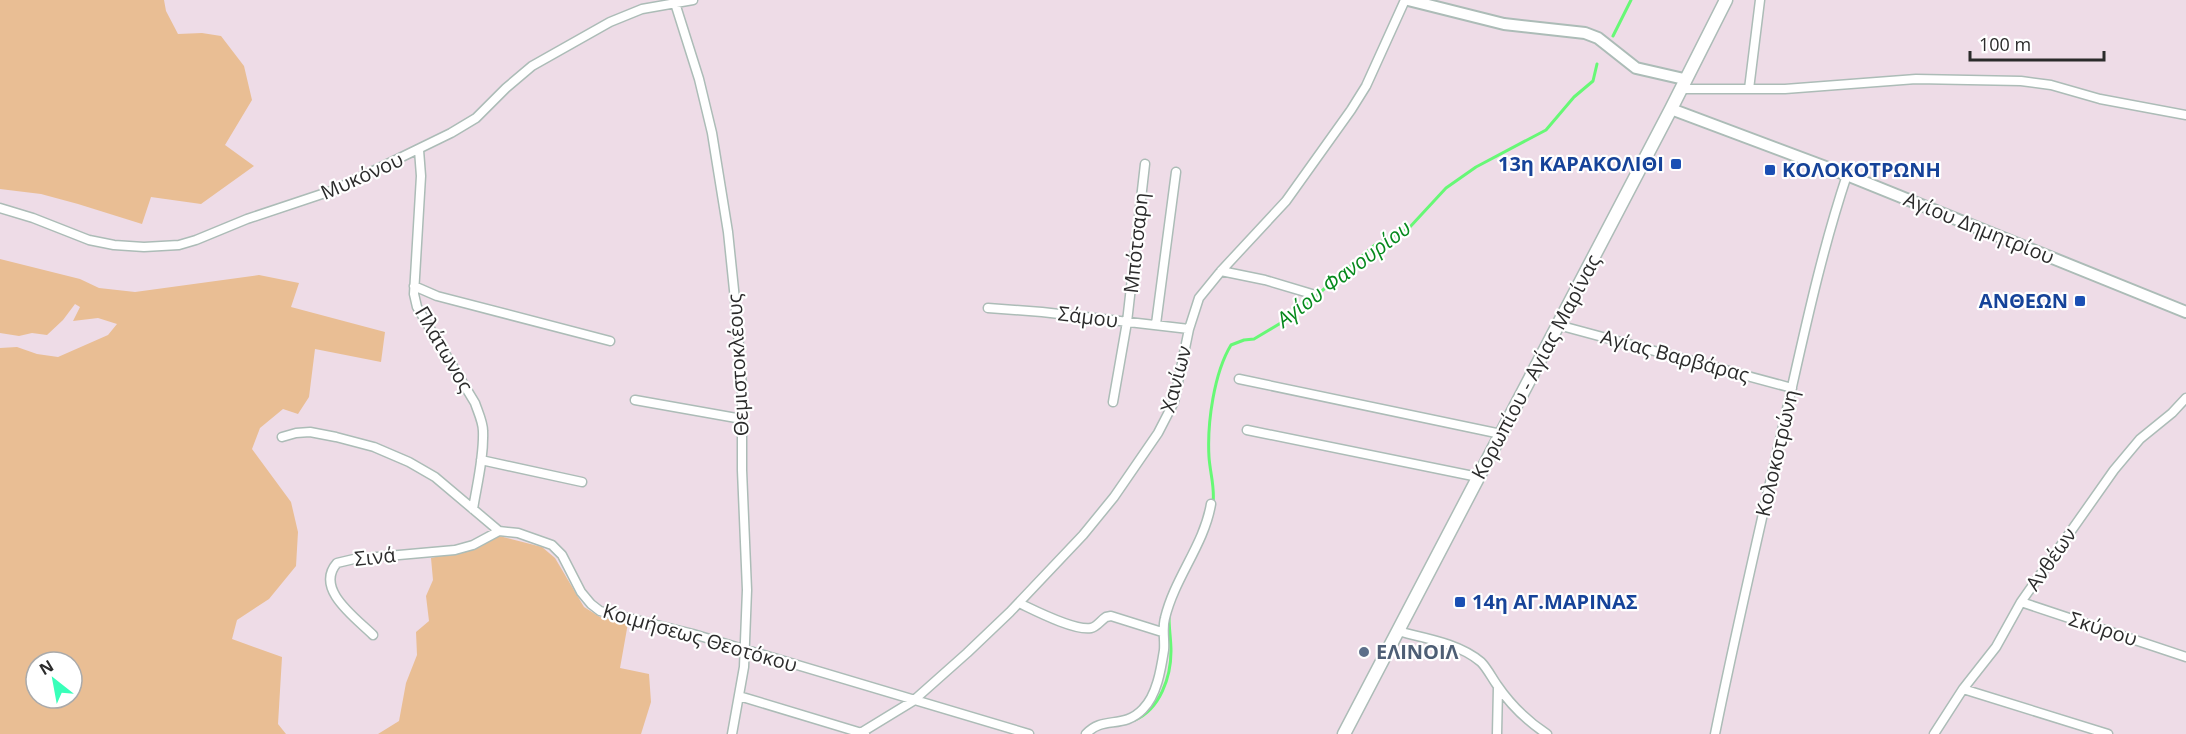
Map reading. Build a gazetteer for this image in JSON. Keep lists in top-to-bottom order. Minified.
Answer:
{"streets":{"main road":["Κορωπίου - Αγίας Μαρίνας"],"street":["Μυκόνου","Αγίου Δημητρίου","Μπότσαρη","Σάμου","Πλάτωνος","Αγίας Βαρβάρας","Θεμιστοκλέους","Χανίων","Κολοκοτρώνη","Σινά","Ανθέων","Σκύρου","Κοιμήσεως Θεοτόκου"]},"crossings":[["Μυκόνου","Πλάτωνος"],["Μυκόνου","Θεμιστοκλέους"],["Αγίου Δημητρίου","Κορωπίου - Αγίας Μαρίνας"],["Αγίου Δημητρίου","Κολοκοτρώνη"],["Μπότσαρη","Σάμου"],["Σάμου","Χανίων"],["Πλάτωνος","Κοιμήσεως Θεοτόκου"],["Αγίας Βαρβάρας","Κορωπίου - Αγίας Μαρίνας"],["Αγίας Βαρβάρας","Κολοκοτρώνη"],["Θεμιστοκλέους","Κοιμήσεως Θεοτόκου"],["Χανίων","Κοιμήσεως Θεοτόκου"],["Σινά","Κοιμήσεως Θεοτόκου"],["Ανθέων","Σκύρου"]],"water":["Αγίου Φανουρίου"],"places":{"transit":["13η ΚΑΡΑΚΟΛΙΘΙ","ΚΟΛΟΚΟΤΡΩΝΗ","ΑΝΘΕΩΝ","14η ΑΓ.ΜΑΡΙΝΑΣ"],"other":["ΕΛΙΝΟΙΛ"]},"scale_bar":"100 m","north":"top left"}
